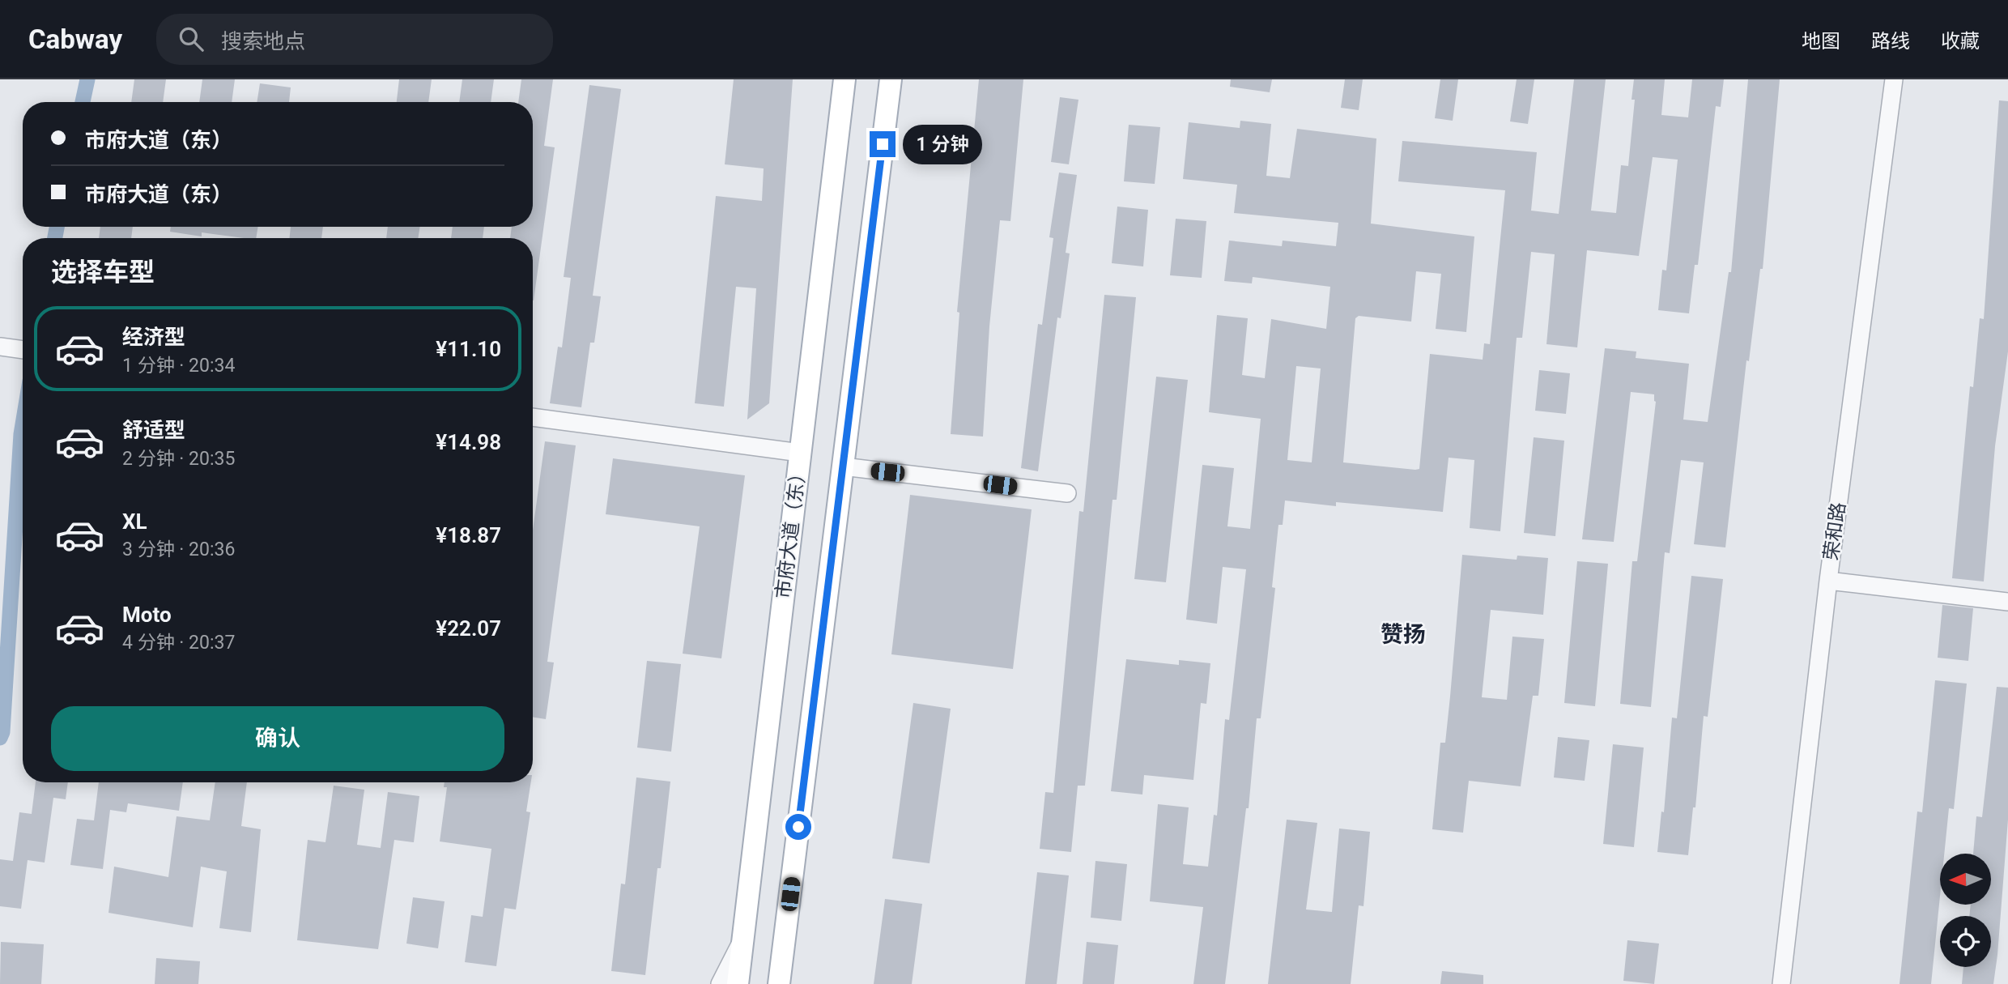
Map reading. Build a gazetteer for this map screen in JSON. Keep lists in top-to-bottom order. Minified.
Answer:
{"streets":{"main road":["市府大道（东）"],"street":["荣和路"]},"districts":["赞扬"],"north":"left","page":{"header":"Cabway","search":"搜索地点","nav":["地图","路线","收藏"],"banner":["市府大道（东）","市府大道（东）"],"bubble":"1 分钟","heading":"选择车型","list":[{"name":"经济型","note":"1 分钟 · 20:34","value":"¥11.10"},{"name":"舒适型","note":"2 分钟 · 20:35","value":"¥14.98"},{"name":"XL","note":"3 分钟 · 20:36","value":"¥18.87"},{"name":"Moto","note":"4 分钟 · 20:37","value":"¥22.07"}],"buttons":"确认"}}
